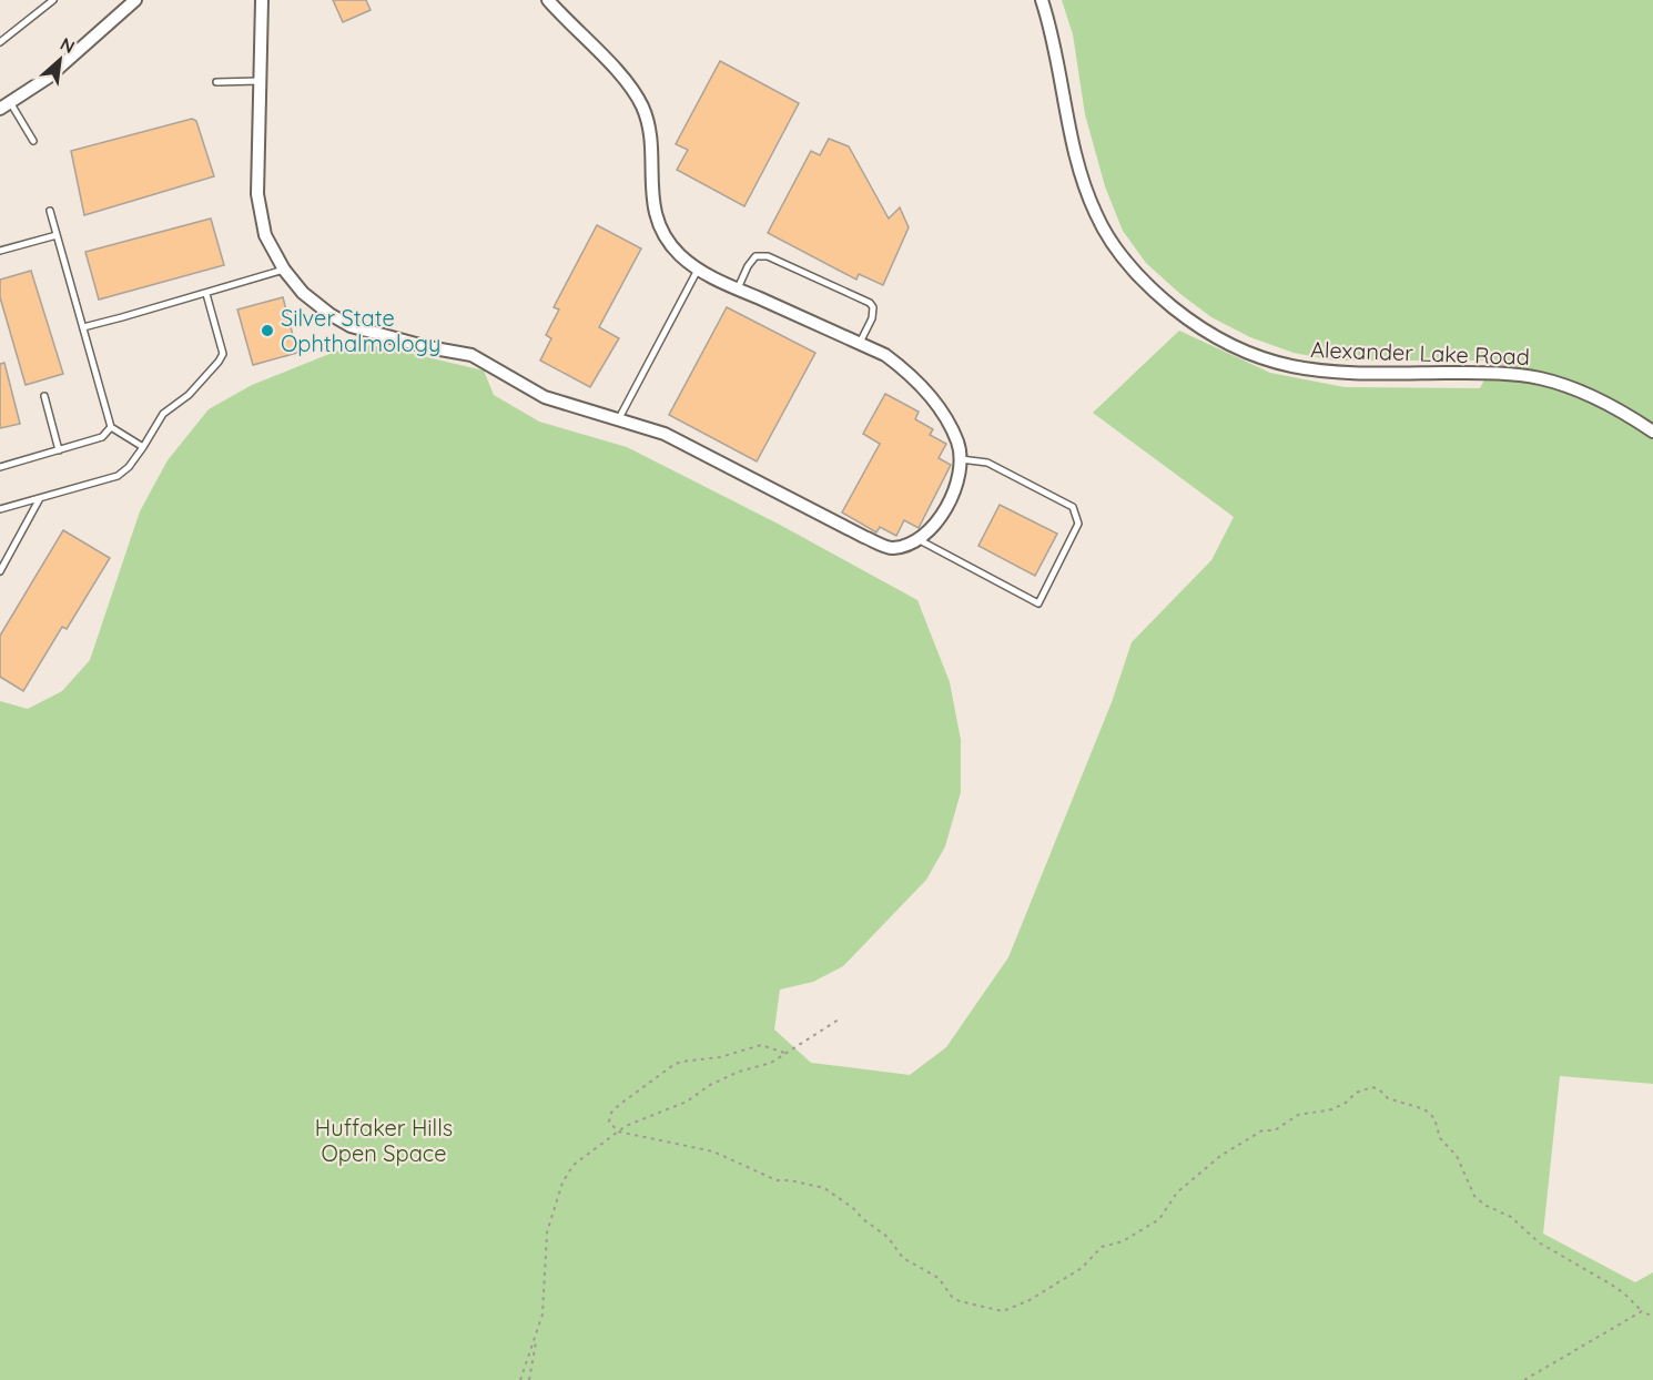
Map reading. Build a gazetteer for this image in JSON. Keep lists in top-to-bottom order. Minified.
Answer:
{"streets":{"street":["Alexander Lake Road"]},"parks":["Huffaker Hills Open Space"],"places":["Silver State Ophthalmology"],"north":"top right"}
